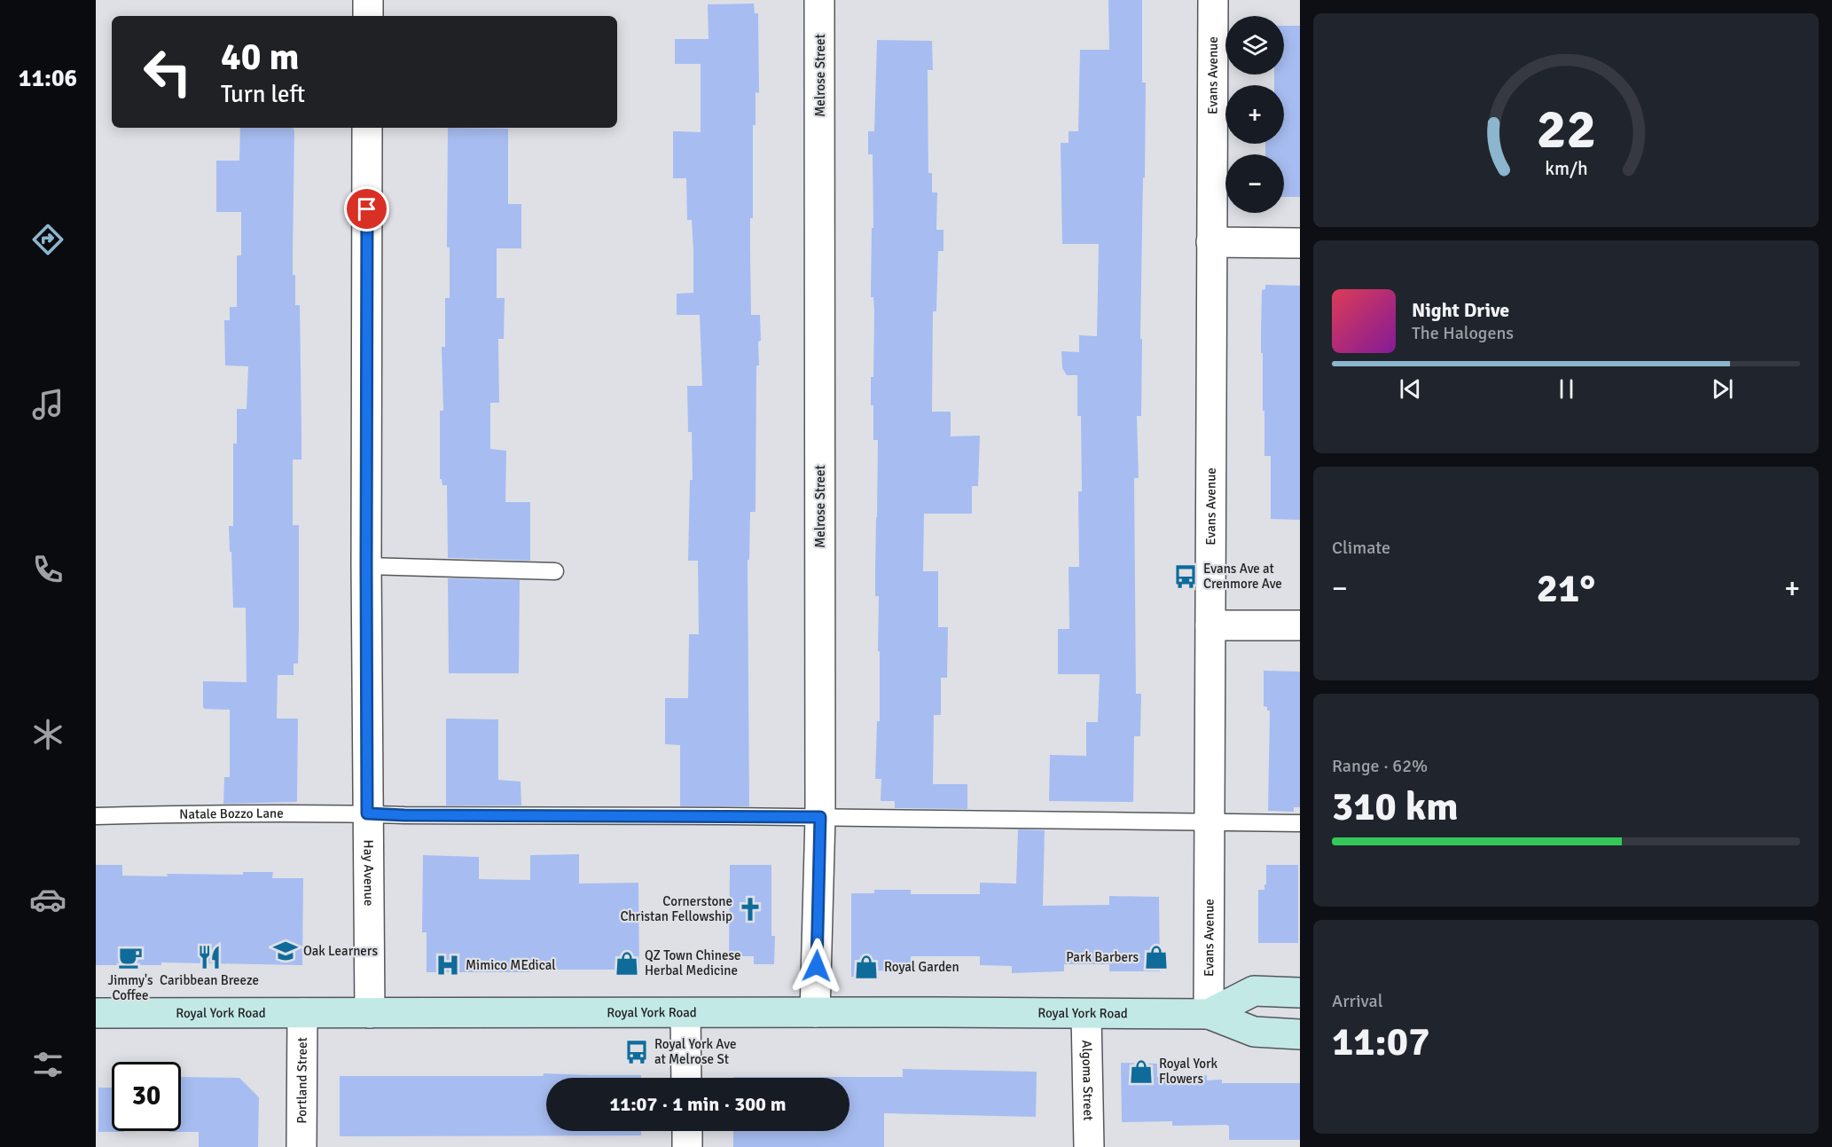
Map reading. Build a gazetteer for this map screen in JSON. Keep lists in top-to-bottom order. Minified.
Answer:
{"streets":{"main road":["Royal York Road"],"street":["Melrose Street","Evans Avenue","Hay Avenue","Portland Street","Algoma Street"],"lane":["Natale Bozzo Lane"]},"crossings":[["Melrose Street","Natale Bozzo Lane"],["Melrose Street","Royal York Road"],["Evans Avenue","Natale Bozzo Lane"],["Evans Avenue","Royal York Road"],["Natale Bozzo Lane","Hay Avenue"],["Hay Avenue","Royal York Road"],["Royal York Road","Portland Street"],["Royal York Road","Algoma Street"]],"places":{"bus stop":["Evans Ave at Crenmore Ave","Royal York Ave at Melrose St"],"church":["Cornerstone Christan Fellowship"],"school or university":["Oak Learners"],"cafe":["Jimmy's Coffee"],"restaurant":["Caribbean Breeze"],"shop":["Park Barbers","QZ Town Chinese Herbal Medicine","Royal Garden","Royal York Flowers"],"hospital":["Mimico MEdical"]},"page":{"tabs":"11:06","map_buttons":["+","−"],"turn":["40 m","Turn left"],"song":["Night Drive","The Halogens"],"tile":["Climate",["Range · 62%","310 km"],["Arrival","11:07"]],"heat":["−","21°","+"],"limit":"30","trip":"11:07 · 1 min · 300 m","gauge":["22","km/h"]}}
